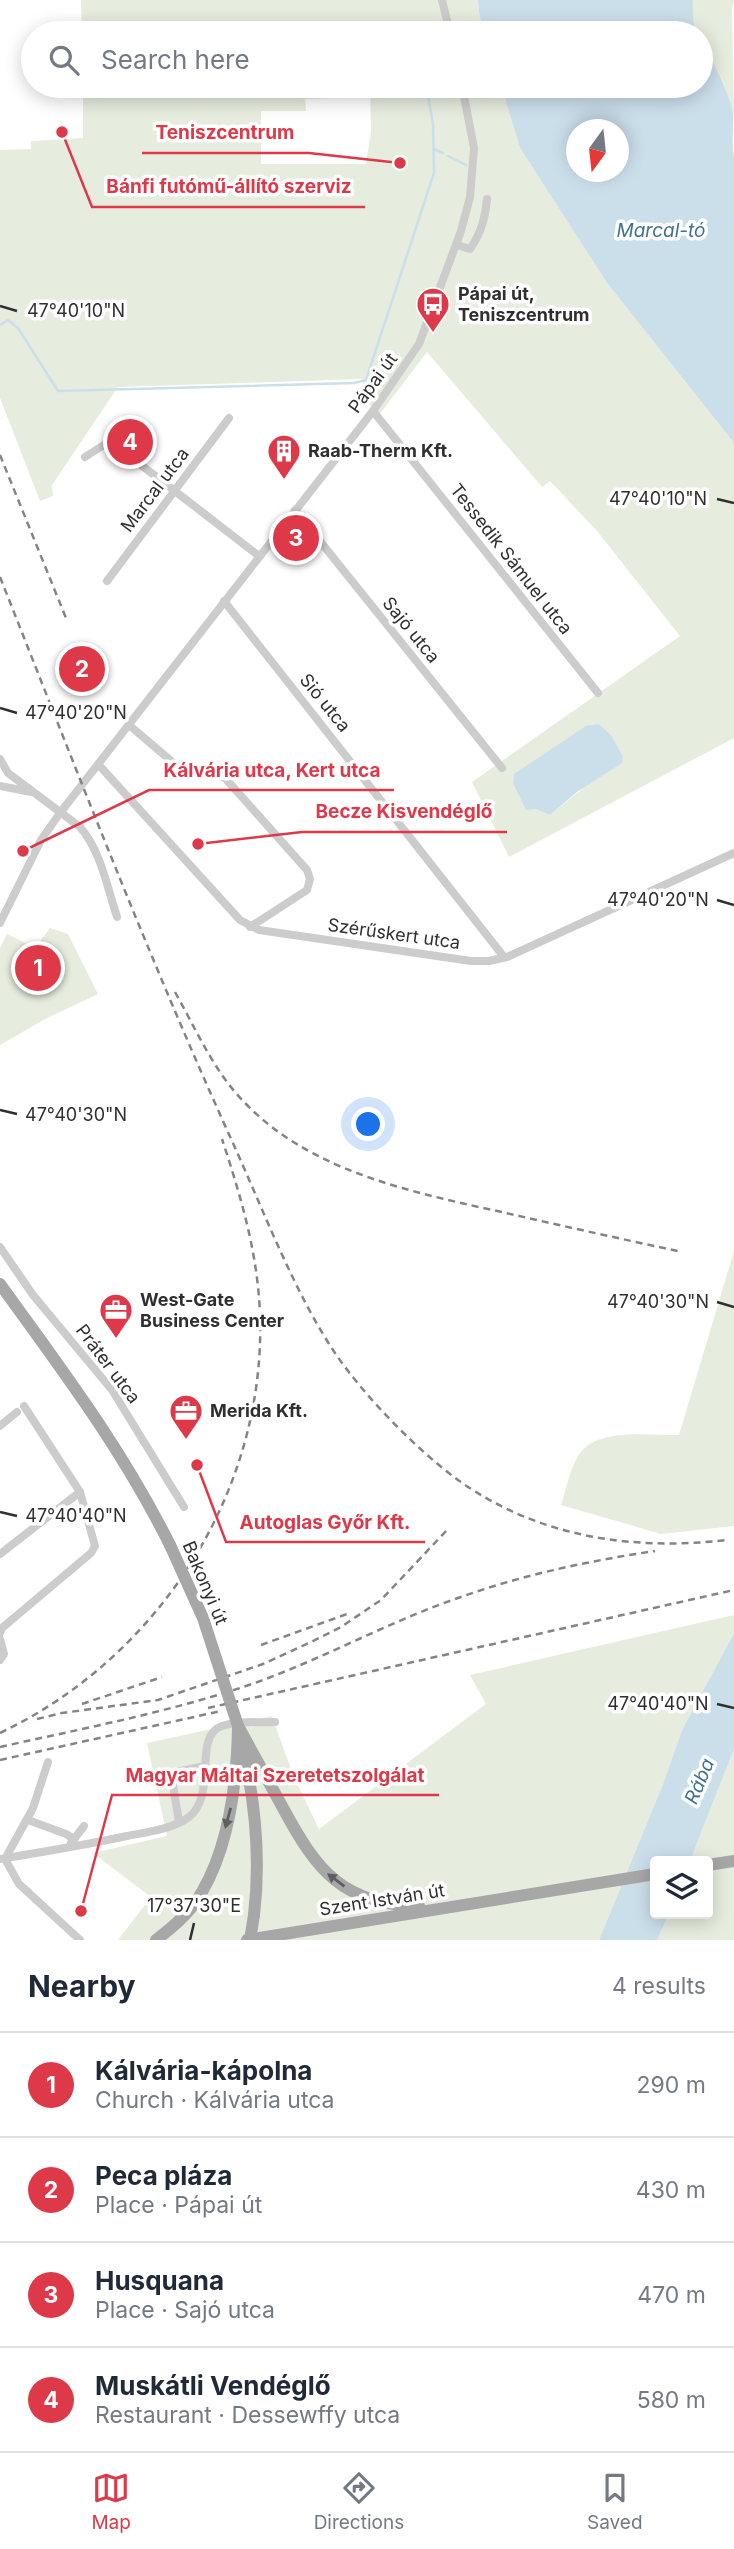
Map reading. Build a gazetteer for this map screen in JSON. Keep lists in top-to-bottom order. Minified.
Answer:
{"streets":{"main road":["Bakonyi út","Szent István út"],"street":["Pápai út","Marcal utca","Tessedik Sámuel utca","Sajó utca","Sió utca","Szérűskert utca","Práter utca"]},"crossings":[["Pápai út","Tessedik Sámuel utca"],["Pápai út","Sajó utca"],["Pápai út","Sió utca"],["Pápai út","Szérűskert utca"],["Sió utca","Szérűskert utca"],["Bakonyi út","Szent István út"]],"water":["Marcal-tó","Rába"],"places":{"other":["Bánfi futómű-állító szerviz","Teniszcentrum","Becze Kisvendéglő","Kálvária utca, Kert utca","Autoglas Győr Kft.","Magyar Máltai Szeretetszolgálat"],"bus stop":["Pápai út, Teniszcentrum"],"building":["Raab-Therm Kft."],"office":["West-Gate Business Center","Merida Kft."]},"north":"bottom","page":{"search":"Search here","pins":["4","3","2","1"],"heading":["Nearby","4 results"],"list":[{"mark":"1","name":"Kálvária-kápolna","note":"Church · Kálvária utca","value":"290 m"},{"mark":"2","name":"Peca pláza","note":"Place · Pápai út","value":"430 m"},{"mark":"3","name":"Husquana","note":"Place · Sajó utca","value":"470 m"},{"mark":"4","name":"Muskátli Vendéglő","note":"Restaurant · Dessewffy utca","value":"580 m"}],"nav":["Map","Directions","Saved"]},"coordinates":["47°40'10\"N","47°40'20\"N","47°40'30\"N","47°40'40\"N","17°37'30\"E"]}
